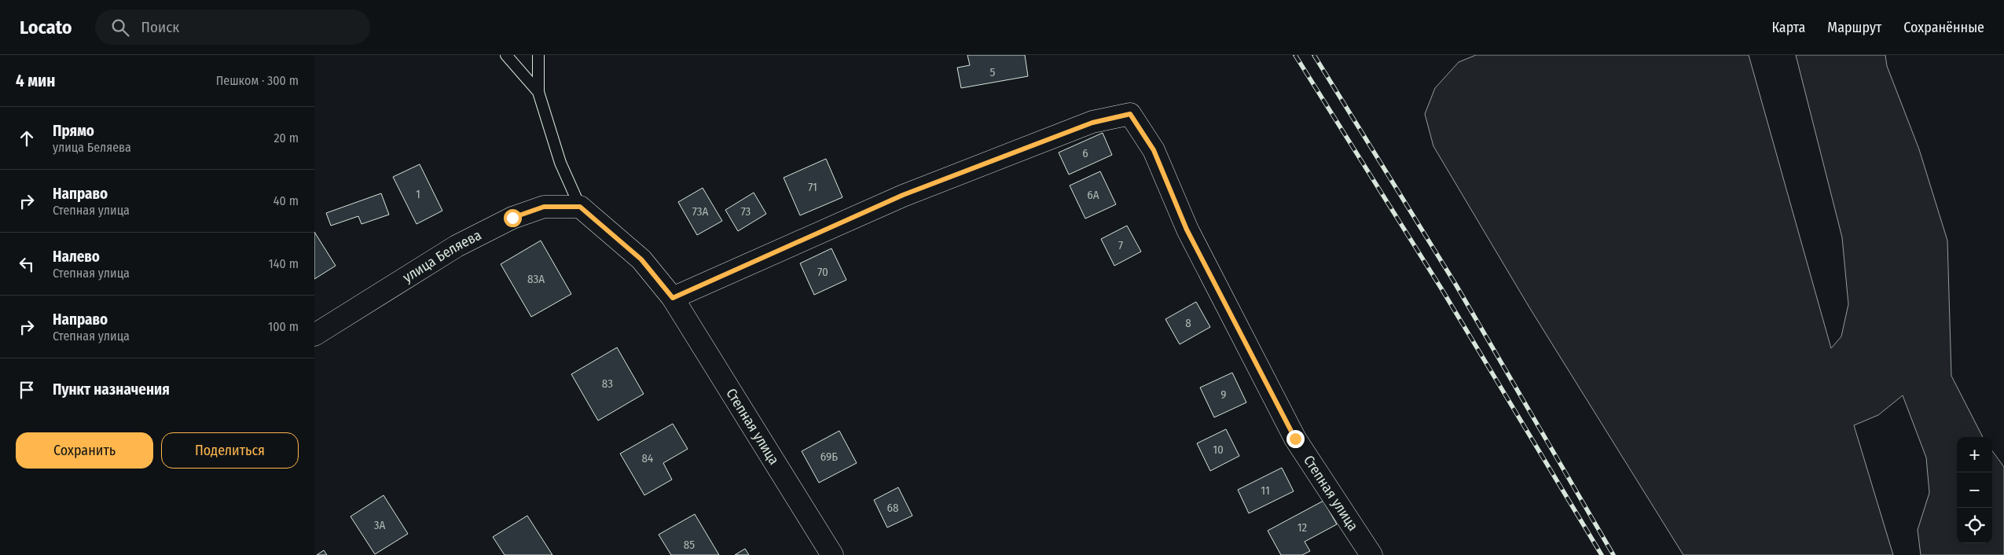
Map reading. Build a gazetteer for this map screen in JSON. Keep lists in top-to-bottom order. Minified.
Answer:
{"streets":{"street":["улица Беляева","Степная улица"]},"crossings":[["улица Беляева","Степная улица"]],"house_numbers":["5","6","71","1","6А","73А","73","7","70","83А","8","83","9","10","69Б","84","11","68","3А","12","85"],"page":{"header":"Locato","search":"Поиск","nav":["Карта","Маршрут","Сохранённые"],"heading":["4 мин","Пешком · 300 m"],"list":[["Прямо","улица Беляева","20 m"],["Направо","Степная улица","40 m"],["Налево","Степная улица","140 m"],["Направо","Степная улица","100 m"],"Пункт назначения"],"buttons":["Сохранить","Поделиться"],"map_buttons":["+","−"]}}
